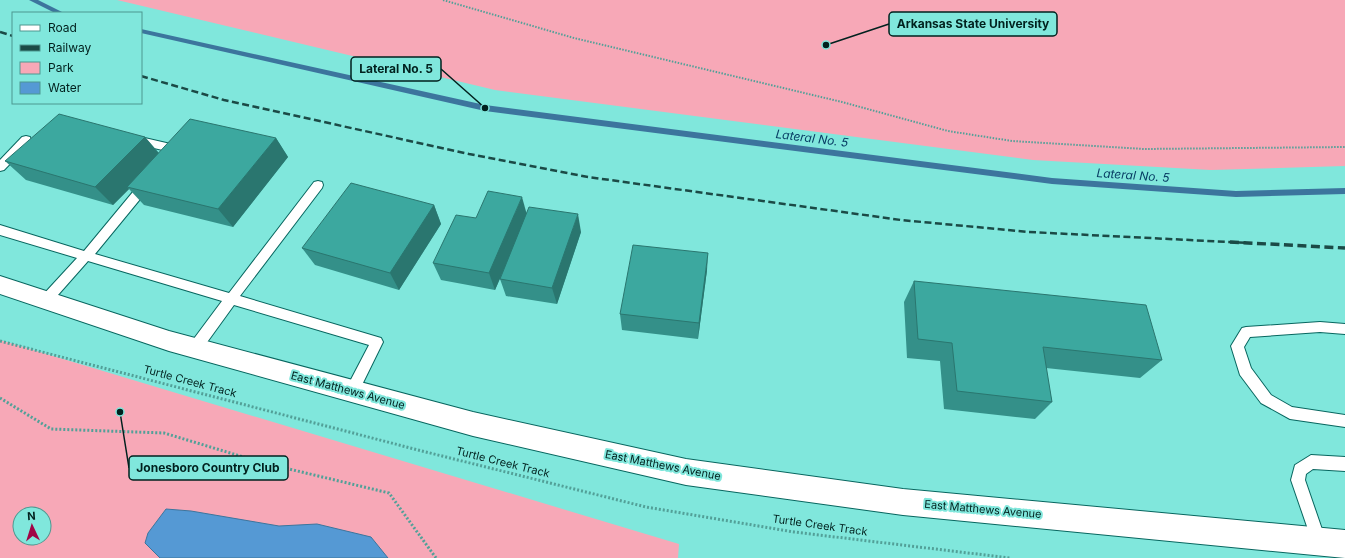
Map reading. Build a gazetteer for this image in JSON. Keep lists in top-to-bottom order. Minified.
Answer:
{"streets":{"street":["East Matthews Avenue"],"path":["Turtle Creek Track"]},"water":["Lateral No. 5"],"places":["Arkansas State University","Lateral No. 5","Jonesboro Country Club"],"legend":["Road","Railway","Park","Water"],"north":"top"}
